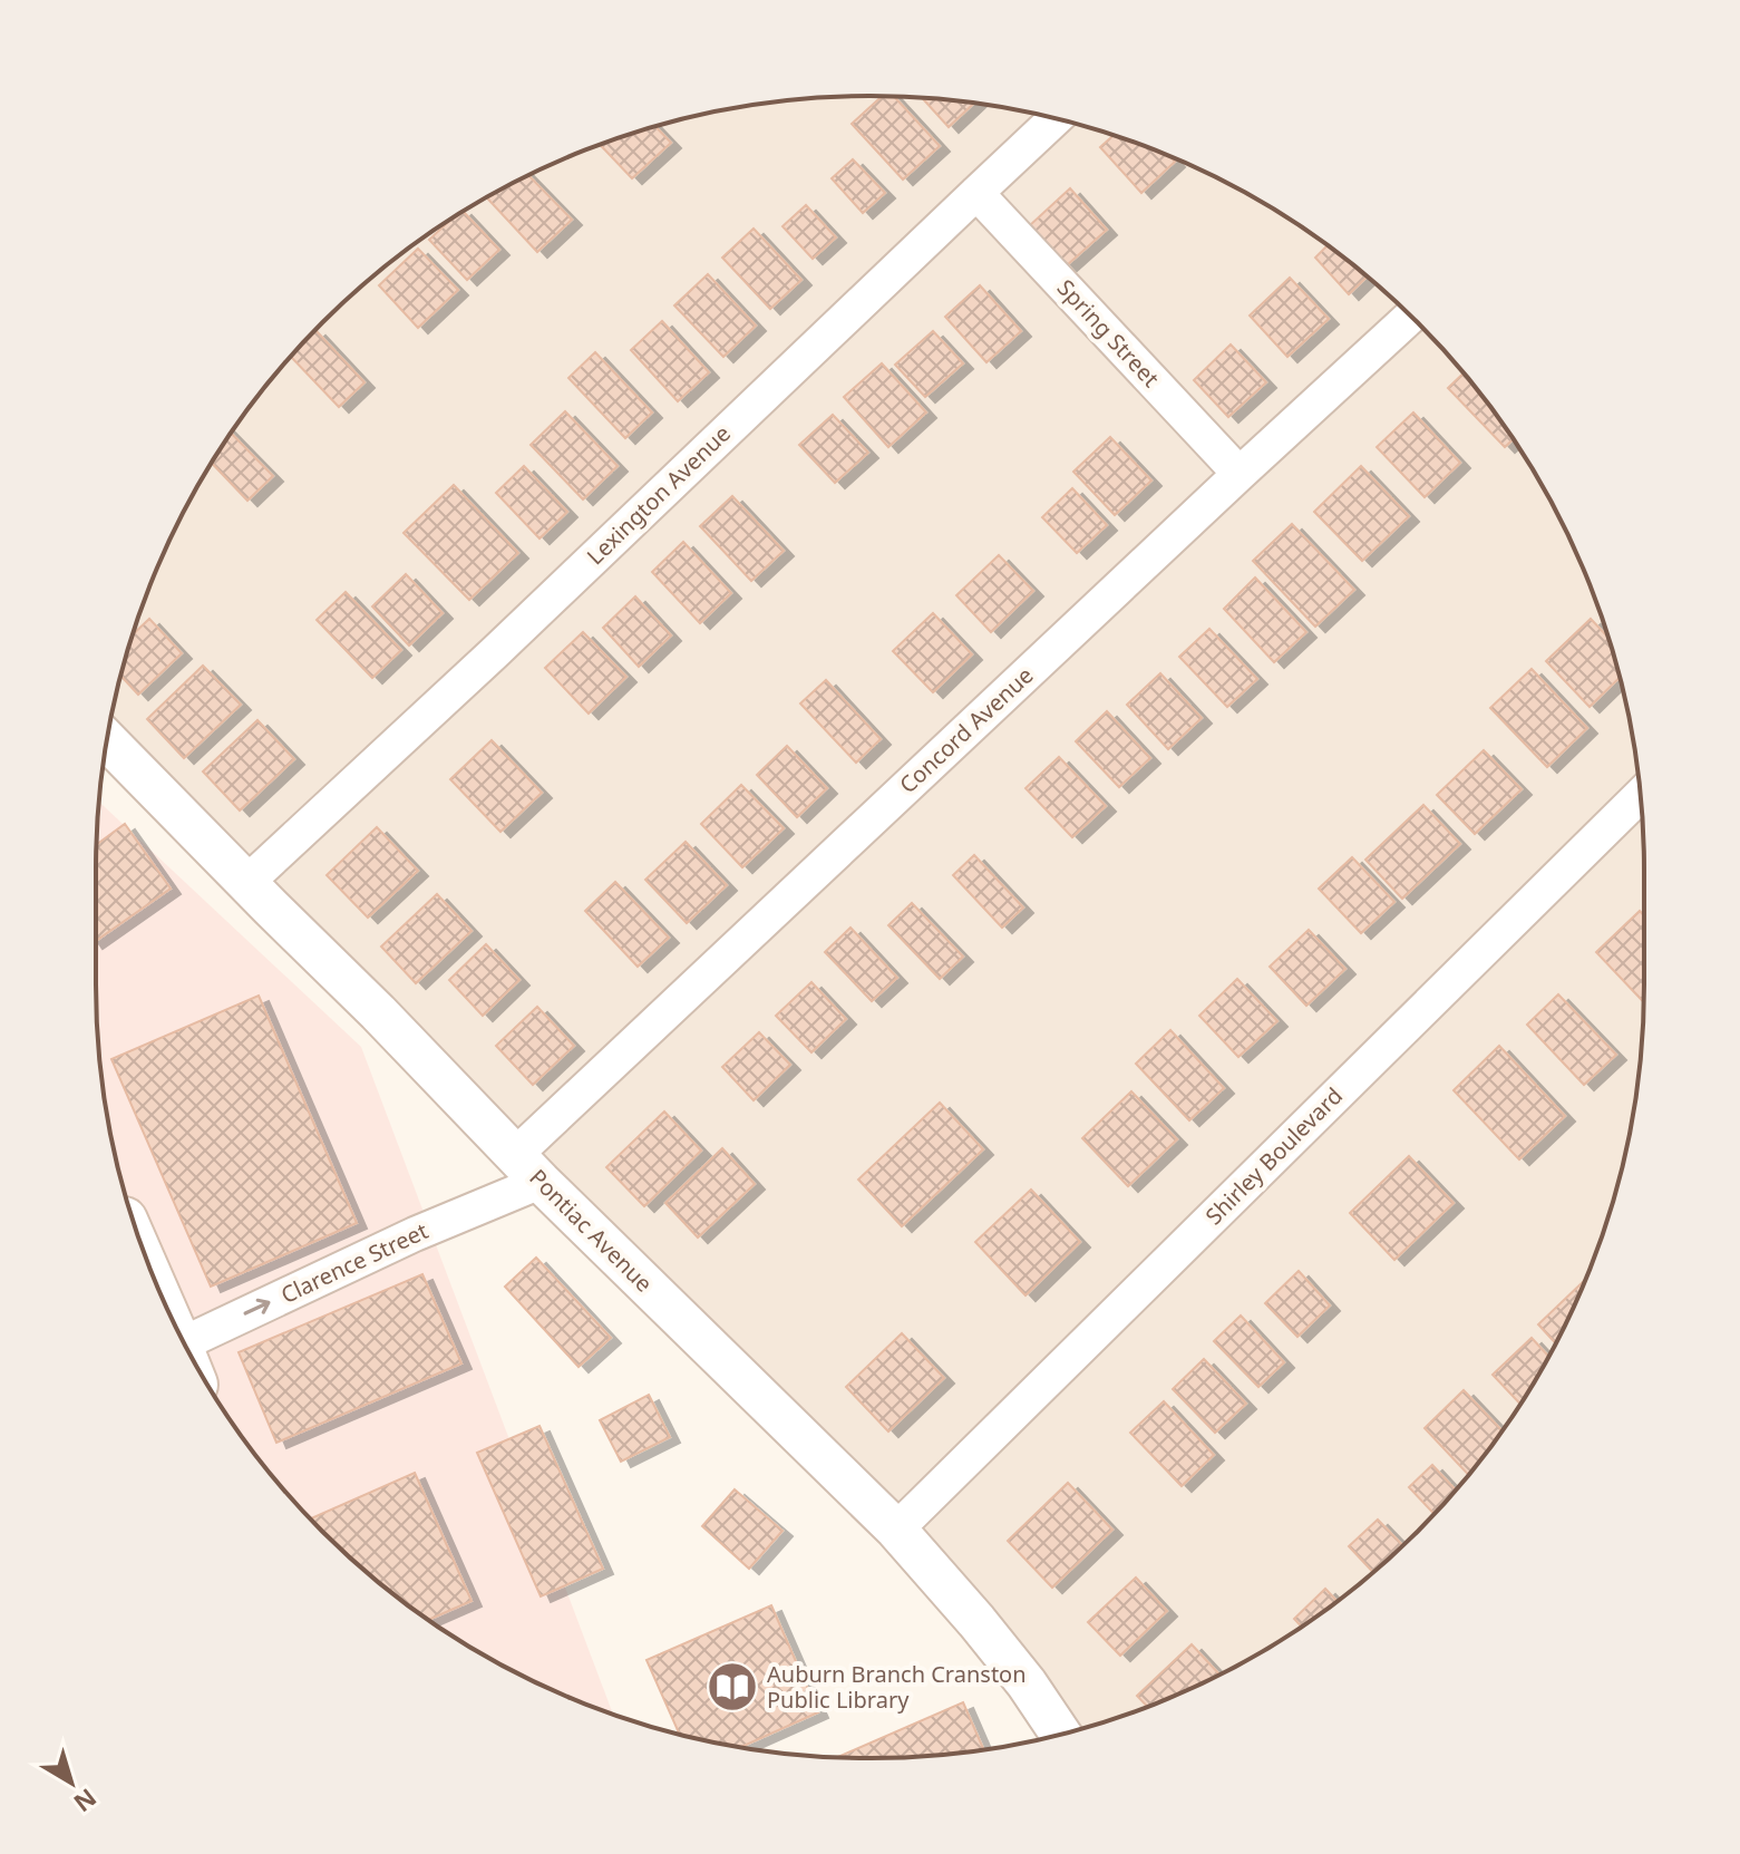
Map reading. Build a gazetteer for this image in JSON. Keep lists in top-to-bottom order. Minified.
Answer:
{"streets":{"street":["Spring Street","Lexington Avenue","Concord Avenue","Shirley Boulevard","Pontiac Avenue","Clarence Street"]},"crossings":[["Spring Street","Lexington Avenue"],["Spring Street","Concord Avenue"],["Lexington Avenue","Pontiac Avenue"],["Concord Avenue","Pontiac Avenue"],["Concord Avenue","Clarence Street"],["Shirley Boulevard","Pontiac Avenue"],["Pontiac Avenue","Clarence Street"]],"one_way":["Clarence Street"],"places":{"library":["Auburn Branch Cranston Public Library"]},"north":"bottom right"}
